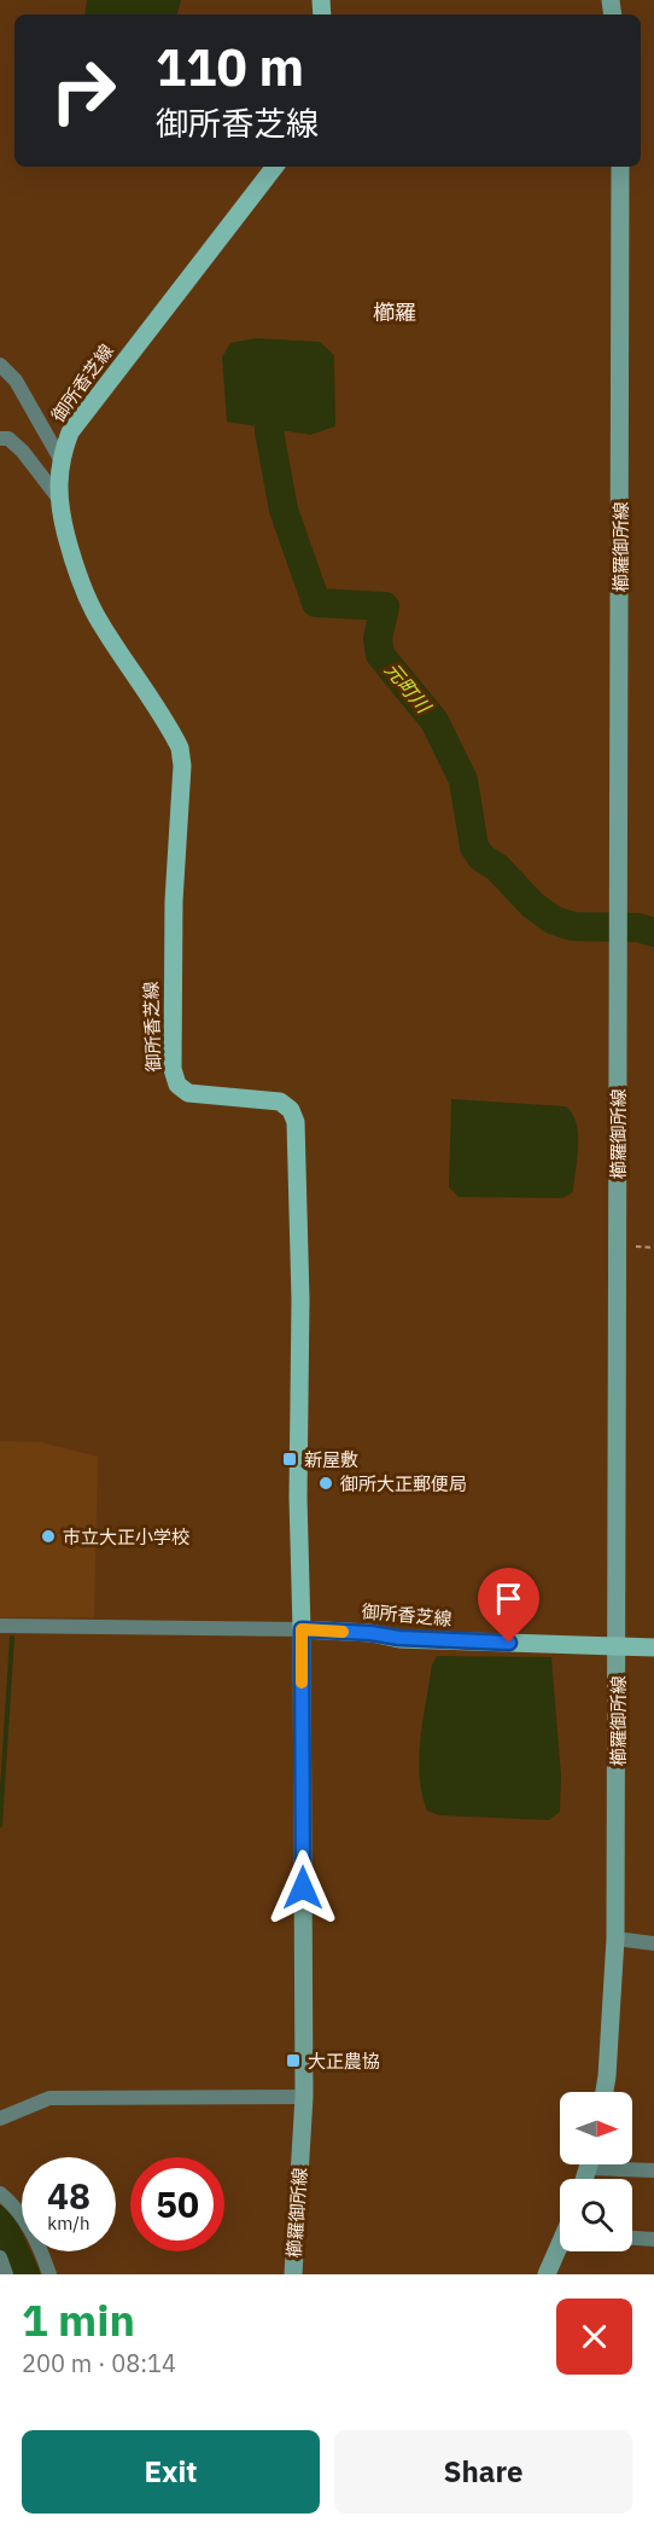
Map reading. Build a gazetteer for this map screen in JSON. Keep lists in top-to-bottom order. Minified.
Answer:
{"streets":{"main road":["御所香芝線","櫛羅御所線"]},"crossings":[["御所香芝線","櫛羅御所線"]],"districts":["櫛羅"],"water":["元町川"],"places":{"transit":["新屋敷","大正農協"],"other":["御所大正郵便局","市立大正小学校"]},"north":"right","page":{"turn":["110 m","御所香芝線"],"speed":"48 km/h","limit":"50","heading":["1 min","200 m · 08:14"],"buttons":["Exit","Share"]}}
